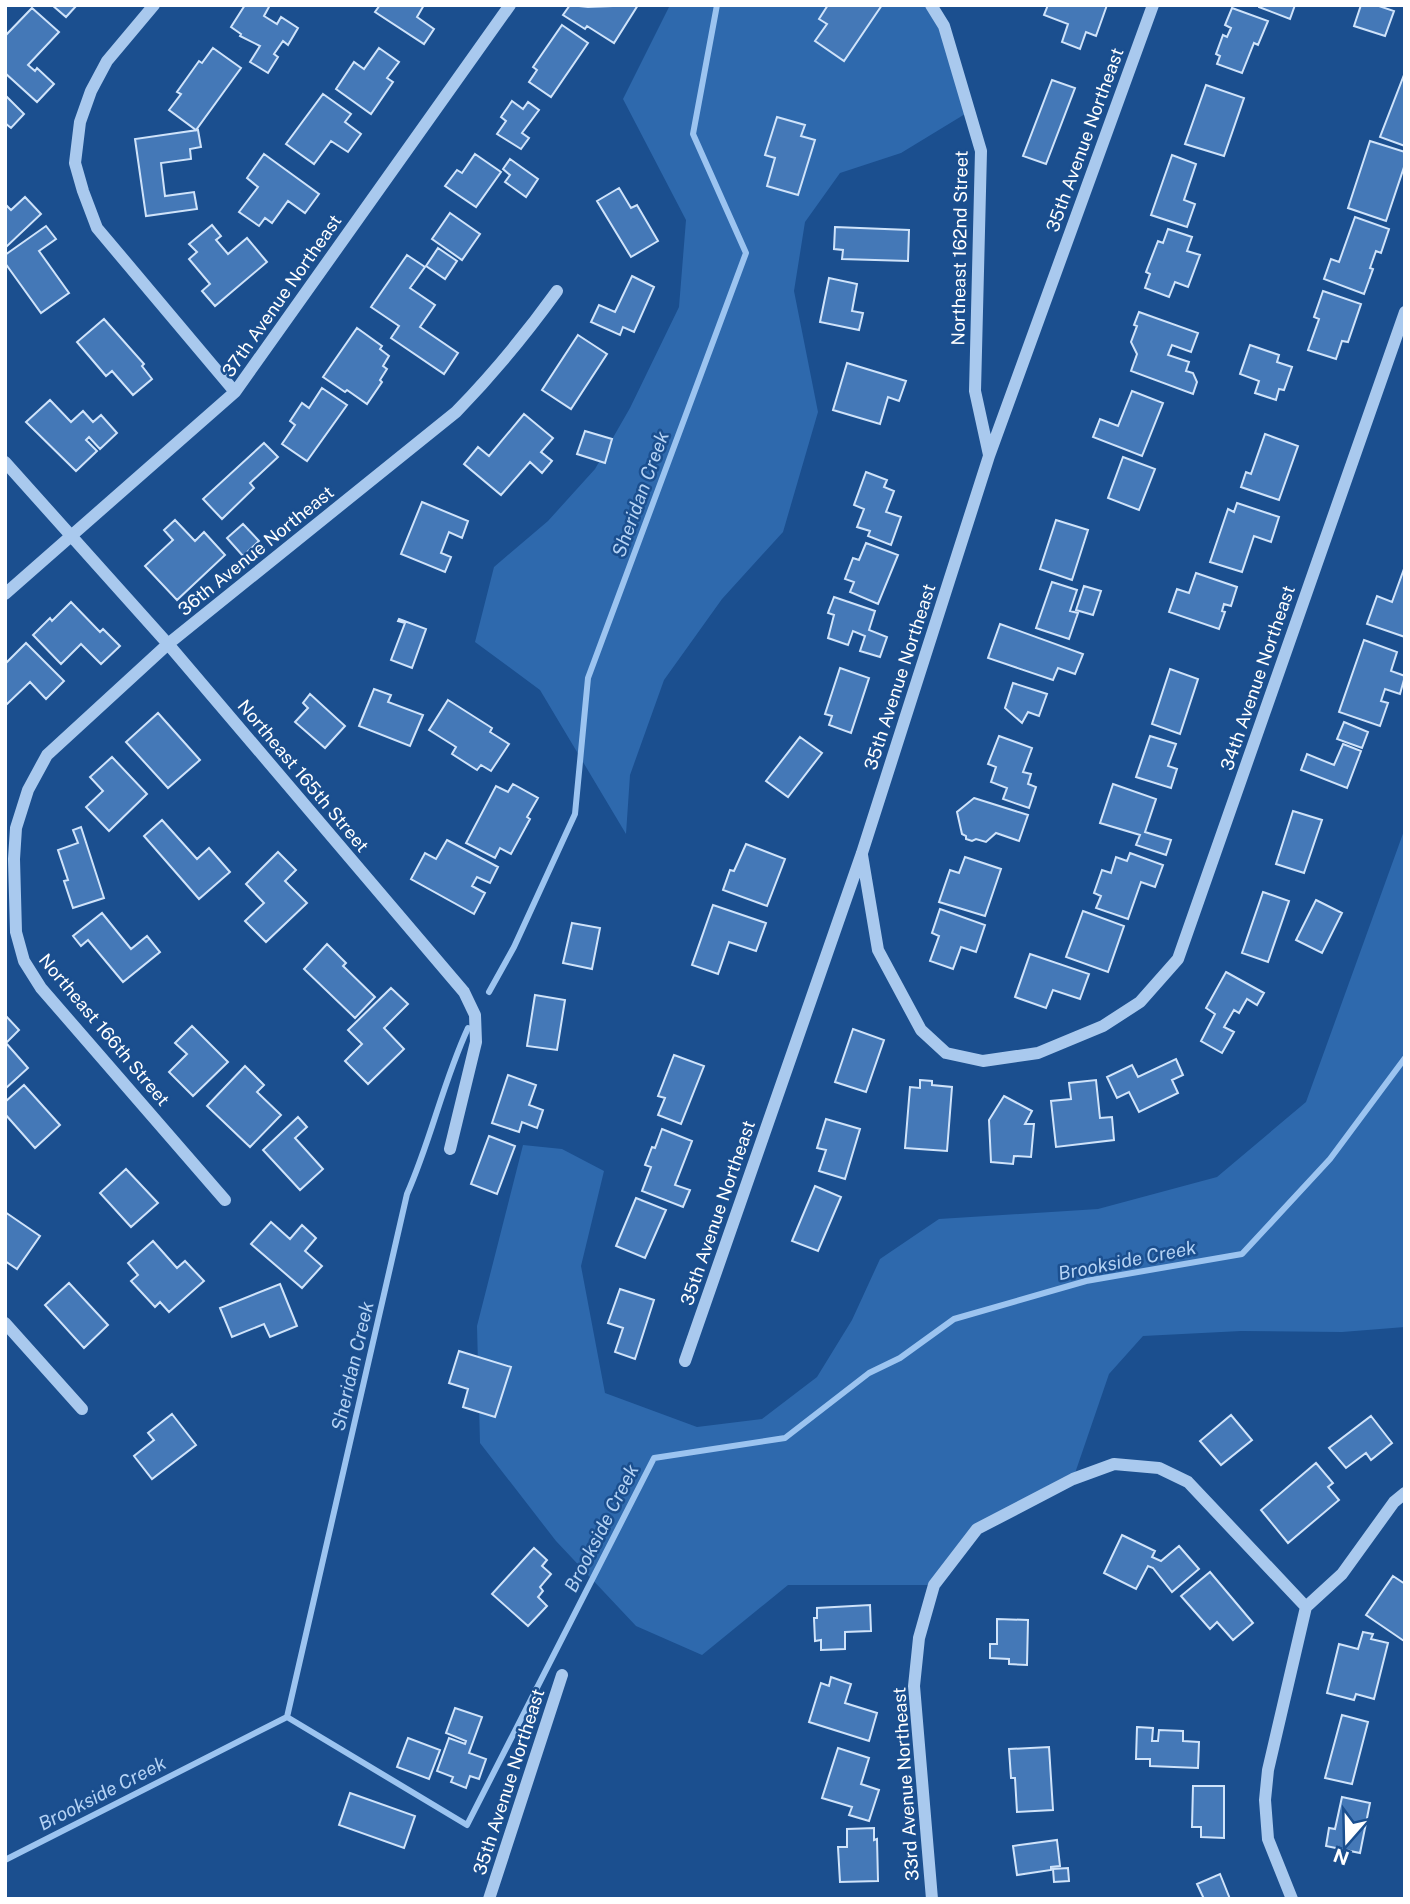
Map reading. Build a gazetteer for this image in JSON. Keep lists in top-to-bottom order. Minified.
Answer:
{"streets":{"street":["35th Avenue Northeast","Northeast 162nd Street","37th Avenue Northeast","36th Avenue Northeast","34th Avenue Northeast","Northeast 165th Street","Northeast 166th Street","33rd Avenue Northeast"]},"crossings":[["35th Avenue Northeast","Northeast 162nd Street"],["35th Avenue Northeast","34th Avenue Northeast"],["37th Avenue Northeast","Northeast 165th Street"],["36th Avenue Northeast","Northeast 165th Street"],["36th Avenue Northeast","Northeast 166th Street"]],"water":["Sheridan Creek","Brookside Creek"],"north":"bottom"}
